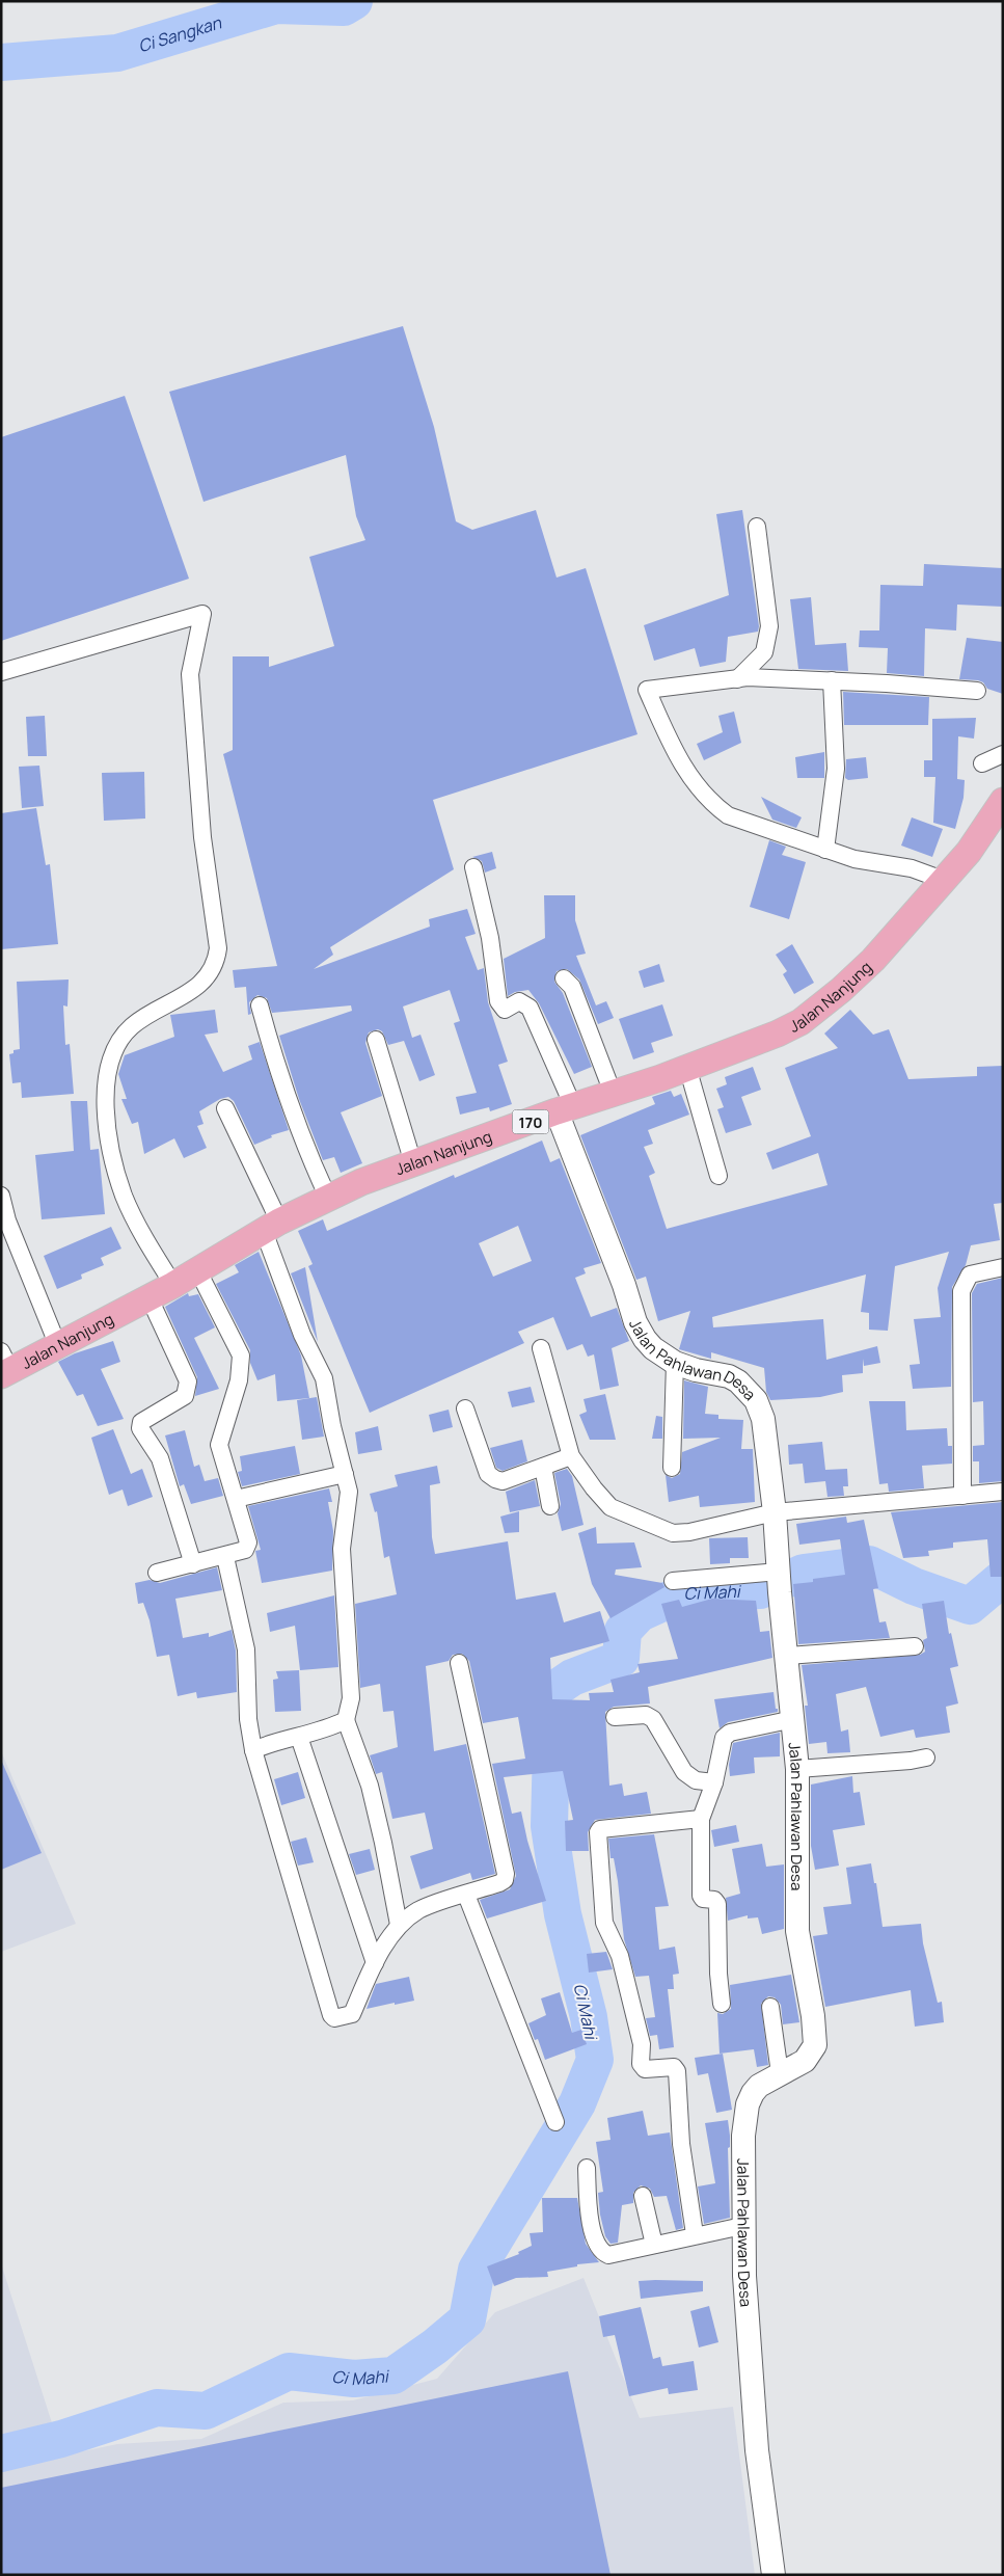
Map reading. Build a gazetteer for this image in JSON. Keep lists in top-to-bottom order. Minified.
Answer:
{"streets":{"main road":["Jalan Nanjung","170","Jalan Pahlawan Desa"]},"crossings":[["Jalan Nanjung","Jalan Pahlawan Desa"]],"water":["Ci Sangkan","Ci Mahi"]}
